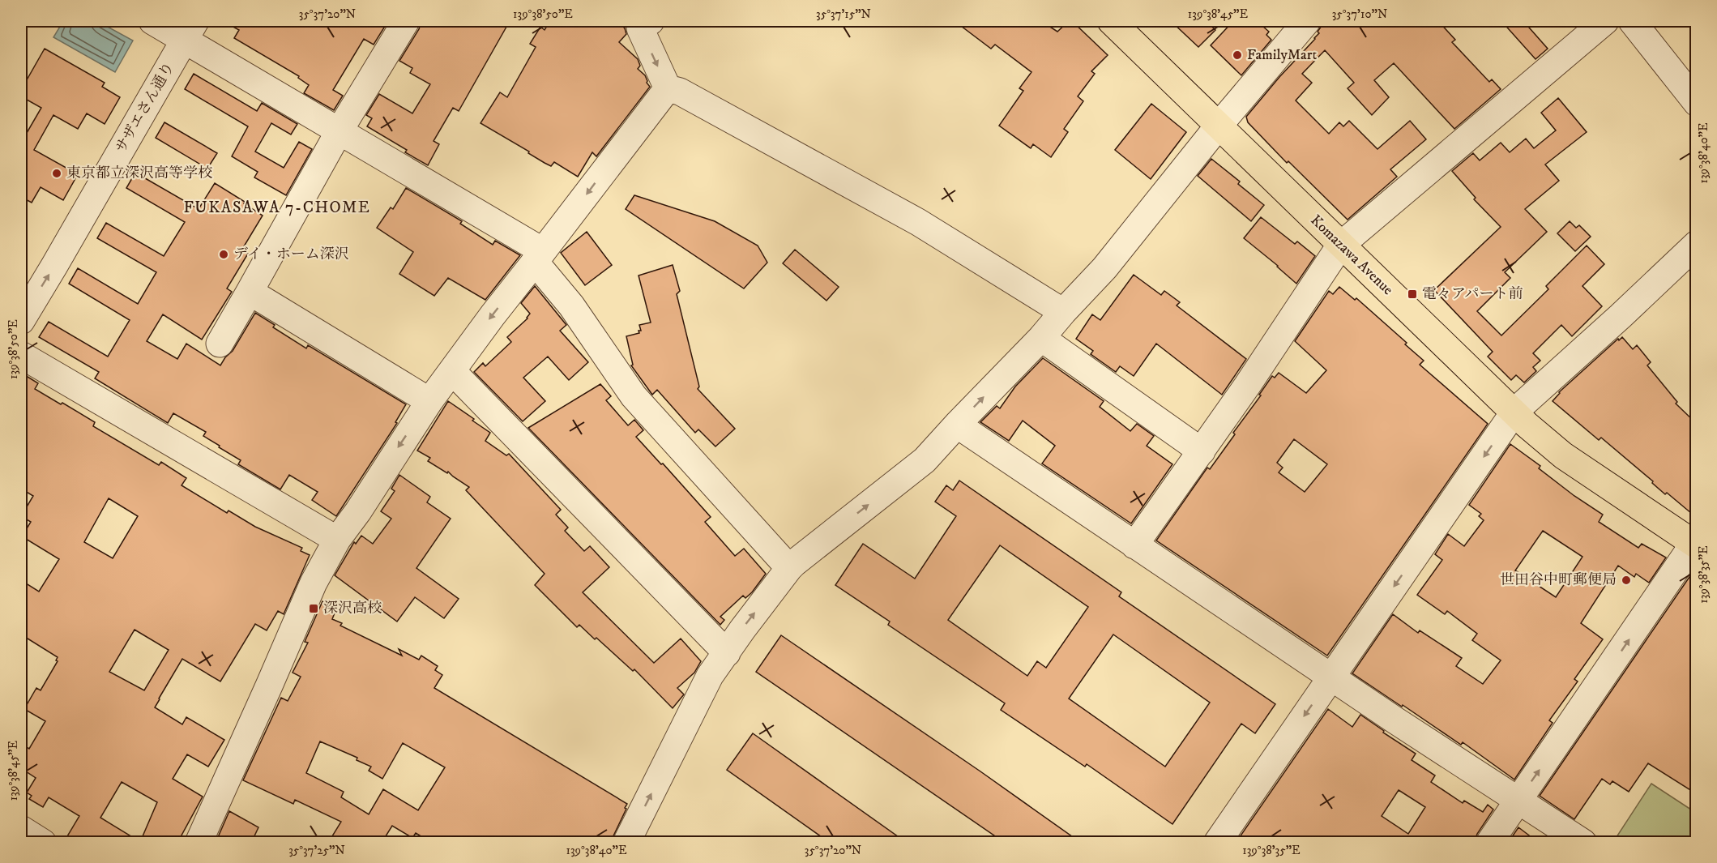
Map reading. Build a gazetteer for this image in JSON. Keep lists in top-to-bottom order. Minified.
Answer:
{"streets":{"main road":["Komazawa Avenue"],"street":["サザエさん通り"]},"districts":["FUKASAWA 7-CHOME"],"places":{"other":["FamilyMart","東京都立深沢高等学校","デイ・ホーム深沢","世田谷中町郵便局"],"transit":["電々アパート前","深沢高校"]},"coordinates":["35°37'20\"N","139°38'50\"E","35°37'15\"N","139°38'45\"E","35°37'10\"N","139°38'40\"E","139°38'35\"E","35°37'25\"N"]}
